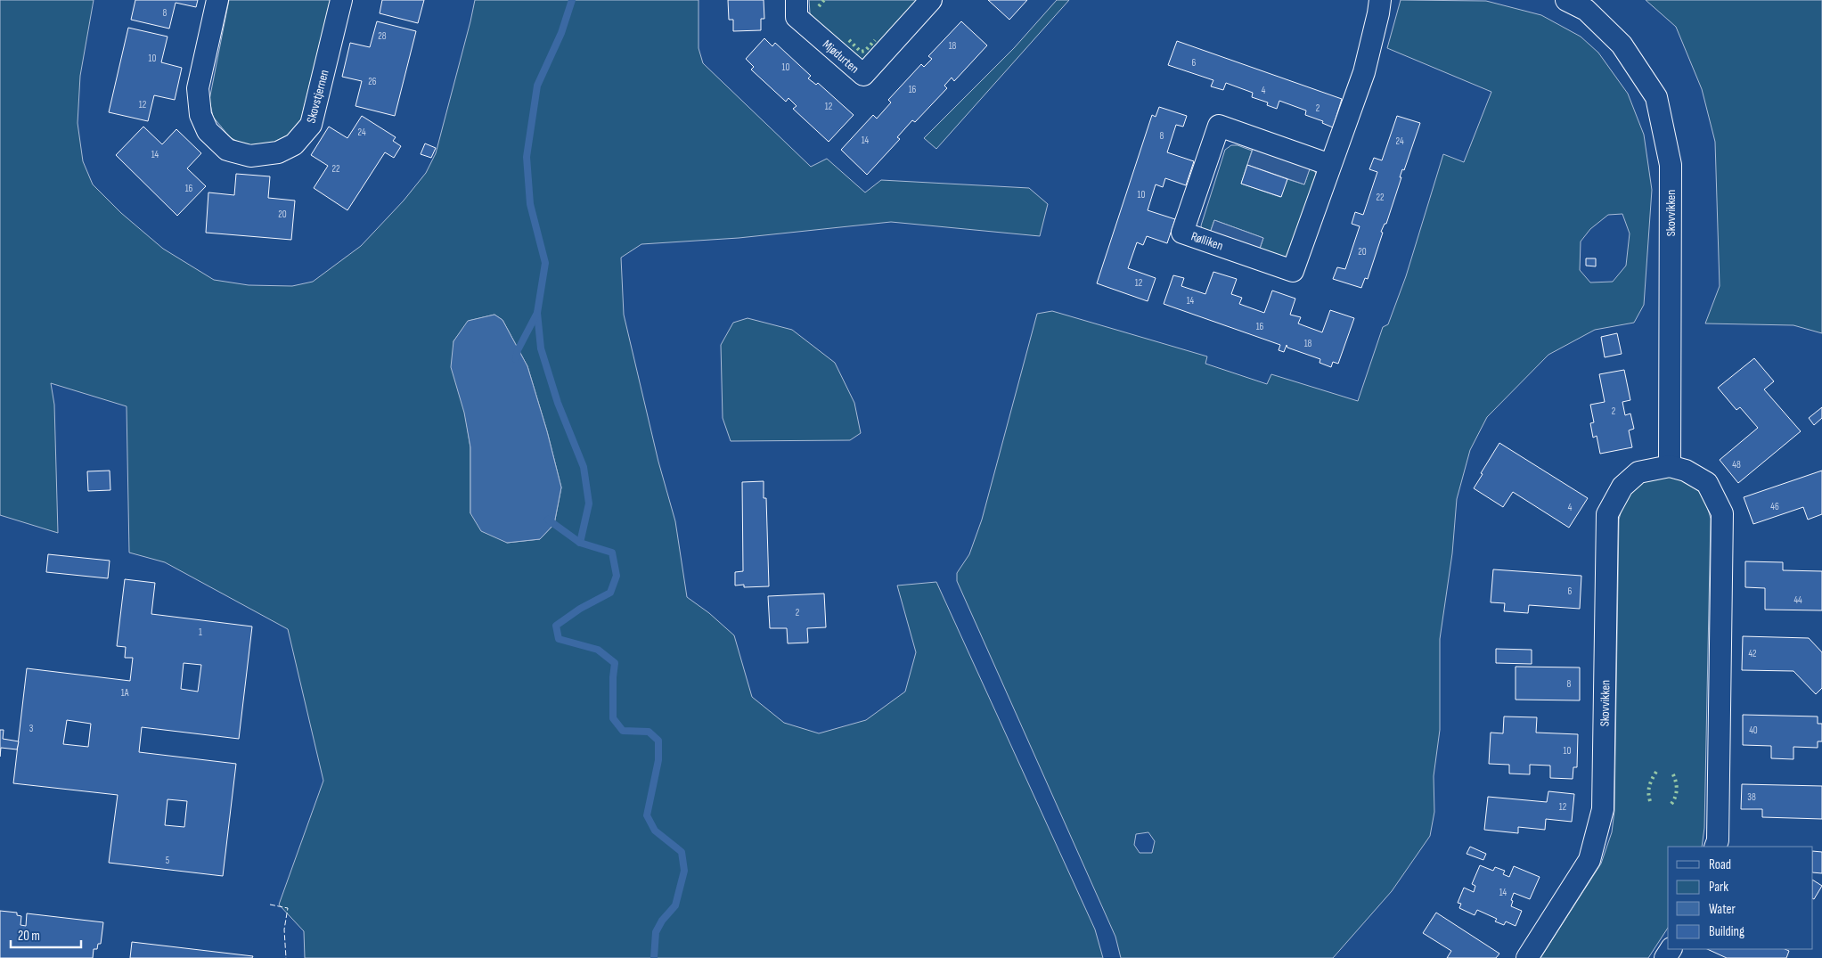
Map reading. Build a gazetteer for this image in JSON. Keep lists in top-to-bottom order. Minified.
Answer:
{"streets":{"street":["Mjødurten","Skovstjernen","Skovvikken","Rølliken"]},"house_numbers":["8","28","18","10","6","10","26","16","4","12","12","2","24","8","14","24","14","22","16","10","22","20","20","12","14","16","18","2","48","46","4","6","44","2","1","42","8","1A","3","40","10","38","12","5","14"],"legend":["Road","Park","Water","Building"],"scale_bar":"20 m"}
